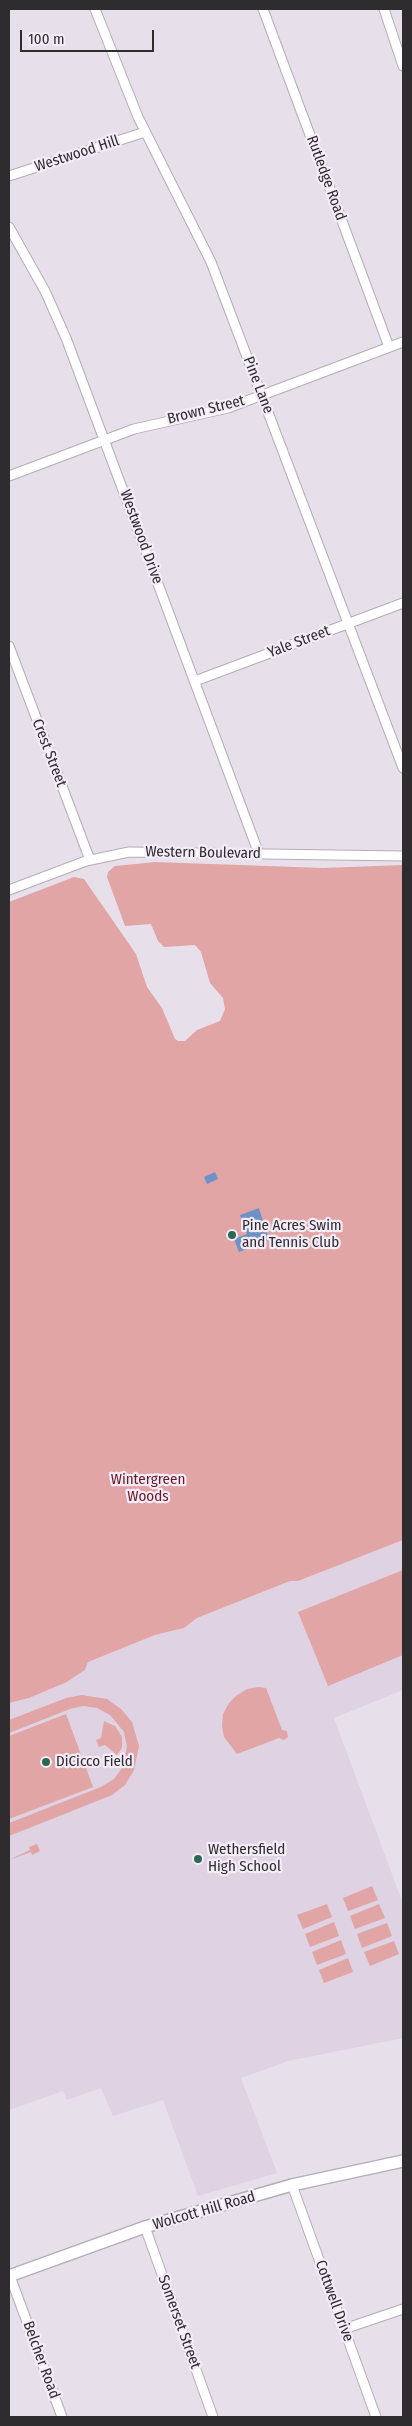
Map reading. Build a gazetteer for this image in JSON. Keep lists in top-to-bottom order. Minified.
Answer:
{"streets":{"street":["Westwood Hill","Rutledge Road","Pine Lane","Brown Street","Westwood Drive","Yale Street","Crest Street","Western Boulevard","Wolcott Hill Road","Cottwell Drive","Somerset Street","Belcher Road"]},"crossings":[["Westwood Hill","Pine Lane"],["Rutledge Road","Brown Street"],["Pine Lane","Brown Street"],["Pine Lane","Yale Street"],["Brown Street","Westwood Drive"],["Westwood Drive","Yale Street"],["Westwood Drive","Western Boulevard"],["Crest Street","Western Boulevard"],["Wolcott Hill Road","Cottwell Drive"],["Wolcott Hill Road","Somerset Street"],["Wolcott Hill Road","Belcher Road"]],"parks":["Wintergreen Woods"],"places":["Pine Acres Swim and Tennis Club","DiCicco Field","Wethersfield High School"],"scale_bar":"100 m"}
